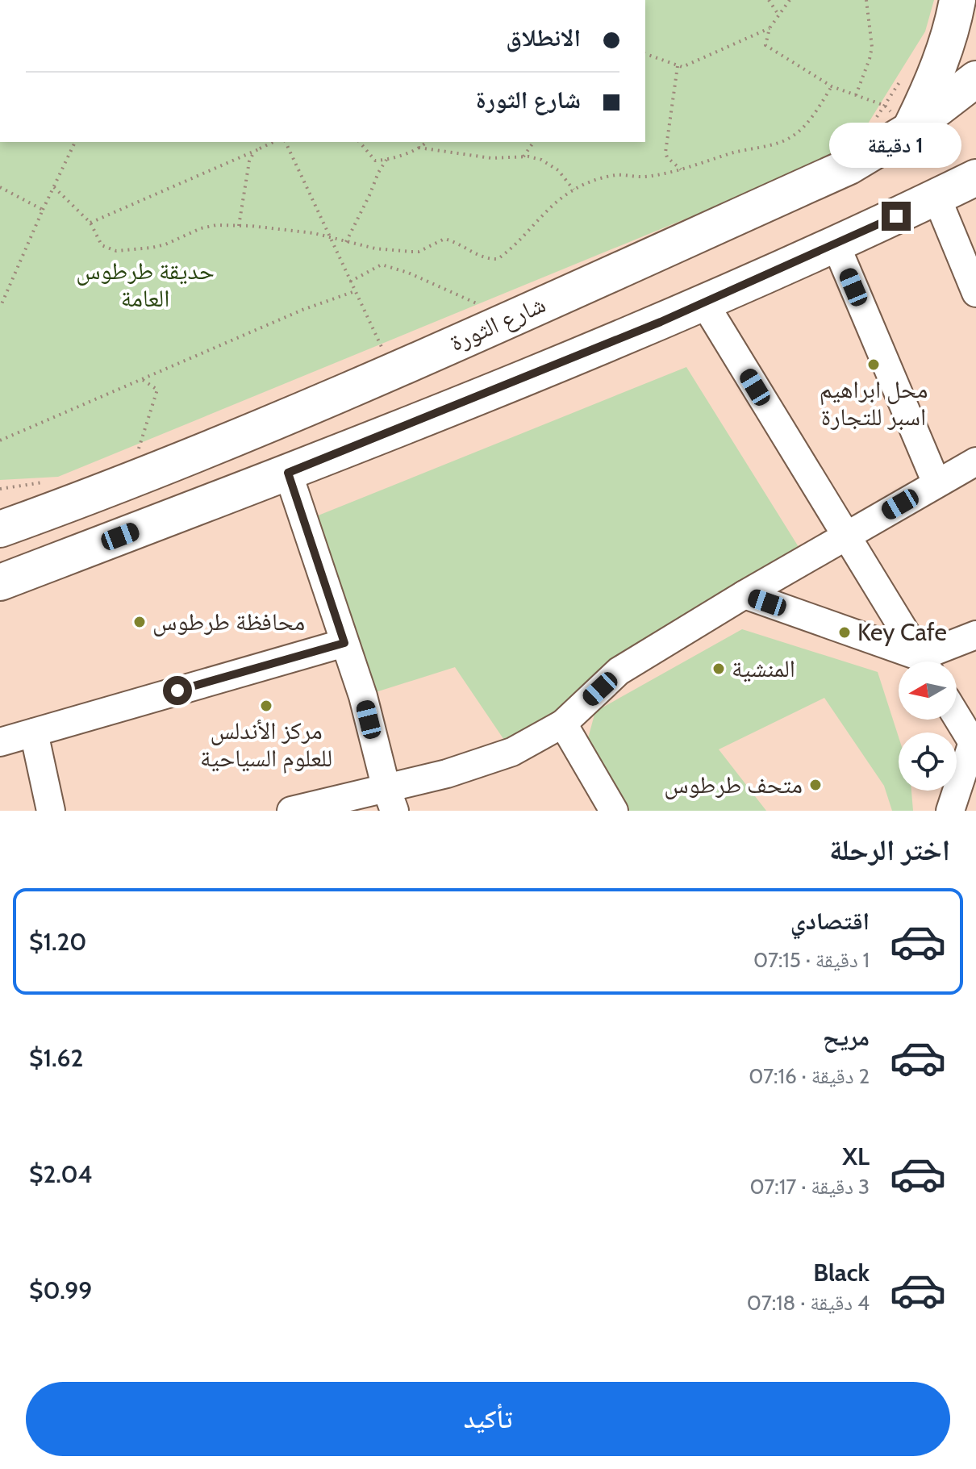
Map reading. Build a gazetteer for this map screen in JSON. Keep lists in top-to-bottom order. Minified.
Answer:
{"streets":{"main road":["شارع الثورة"]},"parks":["حديقة طرطوس العامة"],"places":["محل ابراهيم اسبر للتجارة","محافظة طرطوس","Key Cafe","المنشية","مركز الأندلس للعلوم السياحية","متحف طرطوس"],"north":"left","page":{"banner":["الانطلاق","شارع الثورة"],"bubble":"1 دقيقة","heading":"اختر الرحلة","list":[{"name":"اقتصادي","note":"1 دقيقة · 07:15","value":"$1.20"},{"name":"مريح","note":"2 دقيقة · 07:16","value":"$1.62"},{"name":"XL","note":"3 دقيقة · 07:17","value":"$2.04"},{"name":"Black","note":"4 دقيقة · 07:18","value":"$0.99"}],"buttons":"تأكيد"}}
